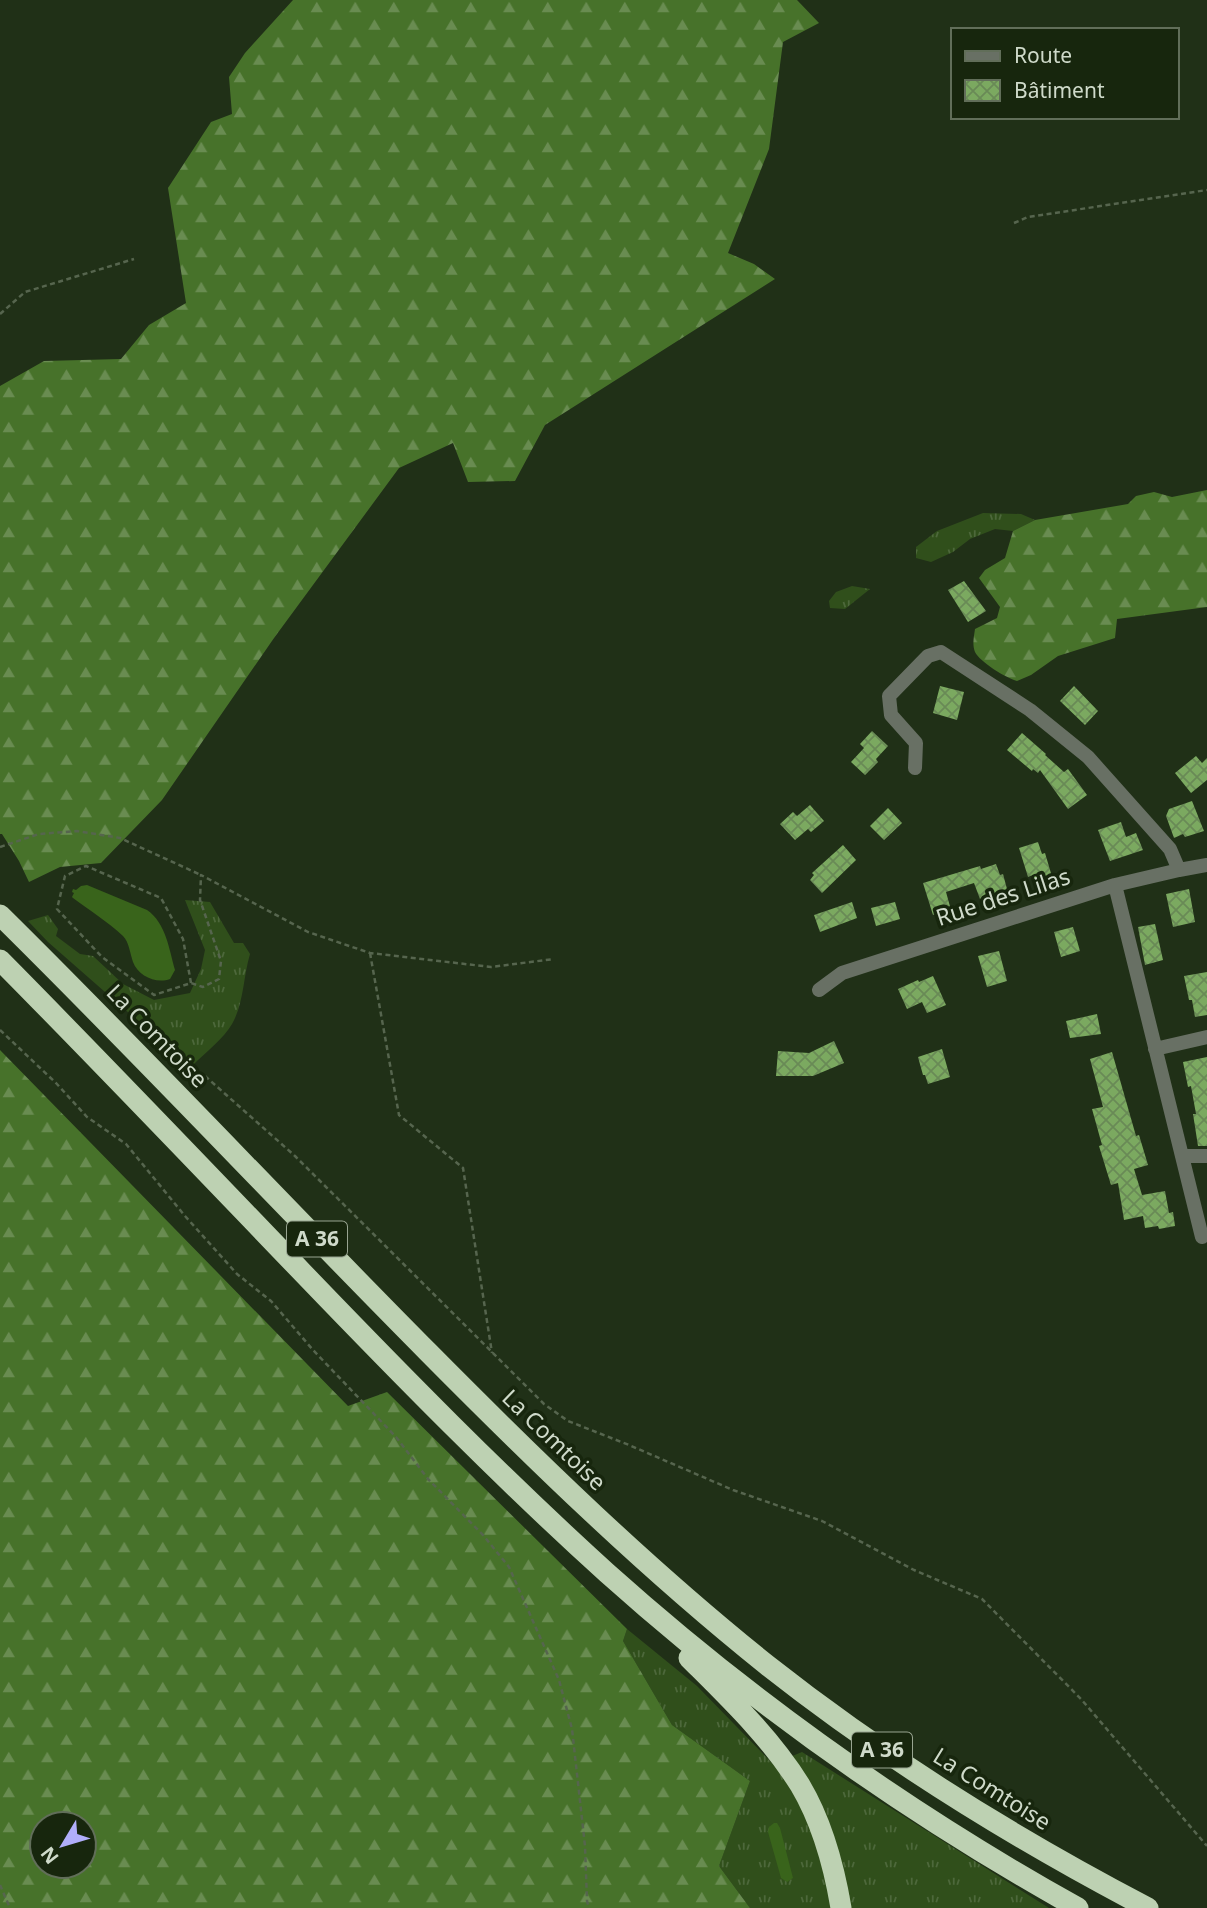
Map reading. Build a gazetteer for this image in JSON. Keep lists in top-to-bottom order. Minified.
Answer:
{"streets":{"highway":["La Comtoise","A 36"],"street":["Rue des Lilas"]},"legend":["Route","Bâtiment"],"north":"bottom left"}
